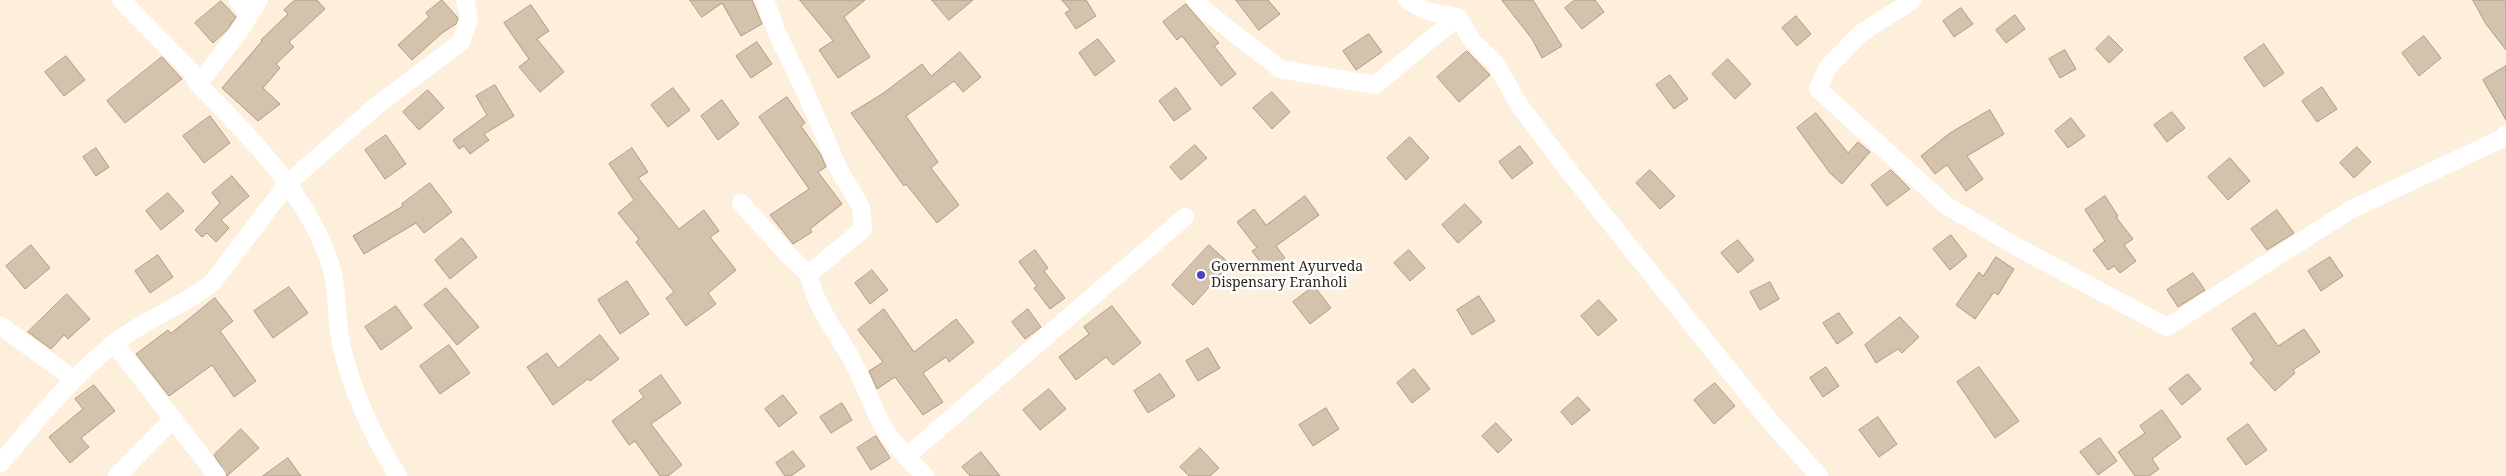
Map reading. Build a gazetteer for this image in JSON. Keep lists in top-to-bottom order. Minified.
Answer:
{"places":["Government Ayurveda Dispensary Eranholi"]}
